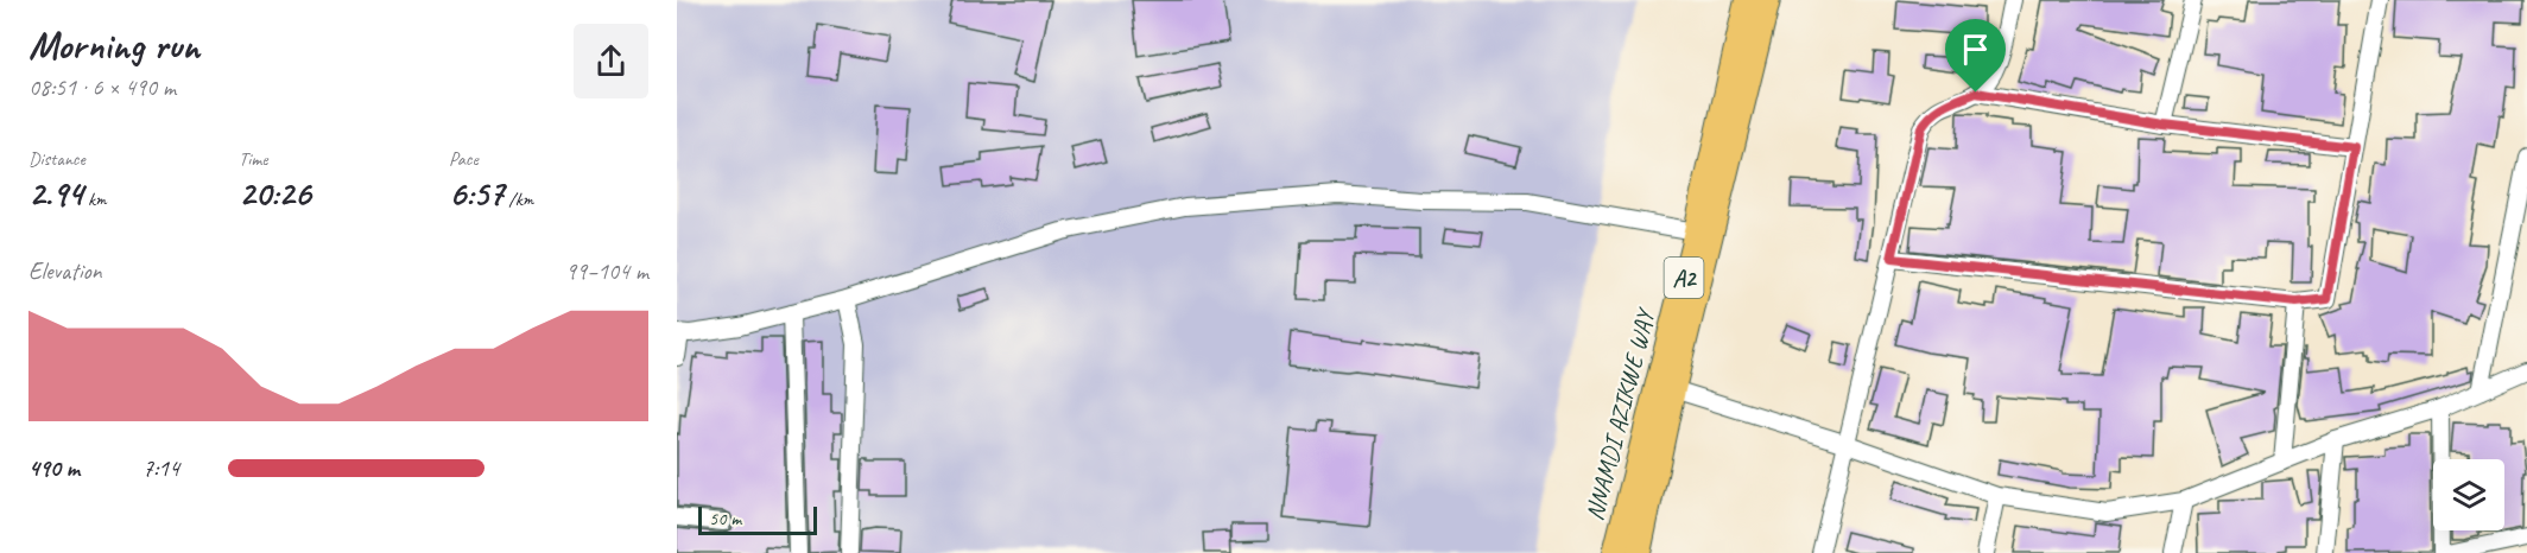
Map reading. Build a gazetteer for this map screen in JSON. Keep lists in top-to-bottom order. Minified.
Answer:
{"streets":{"highway":["A2","NNAMDI AZIKWE WAY"]},"scale_bar":"50 m","page":{"heading":["Morning run","08:51 · 6 × 490 m"],"stats":[["Distance","2.94 km"],["Time","20:26"],["Pace","6:57 /km"]],"chart":["Elevation","99–104 m"],"list":[{"name":"490 m","note":"7:14"}],"scale":"50 m"}}
